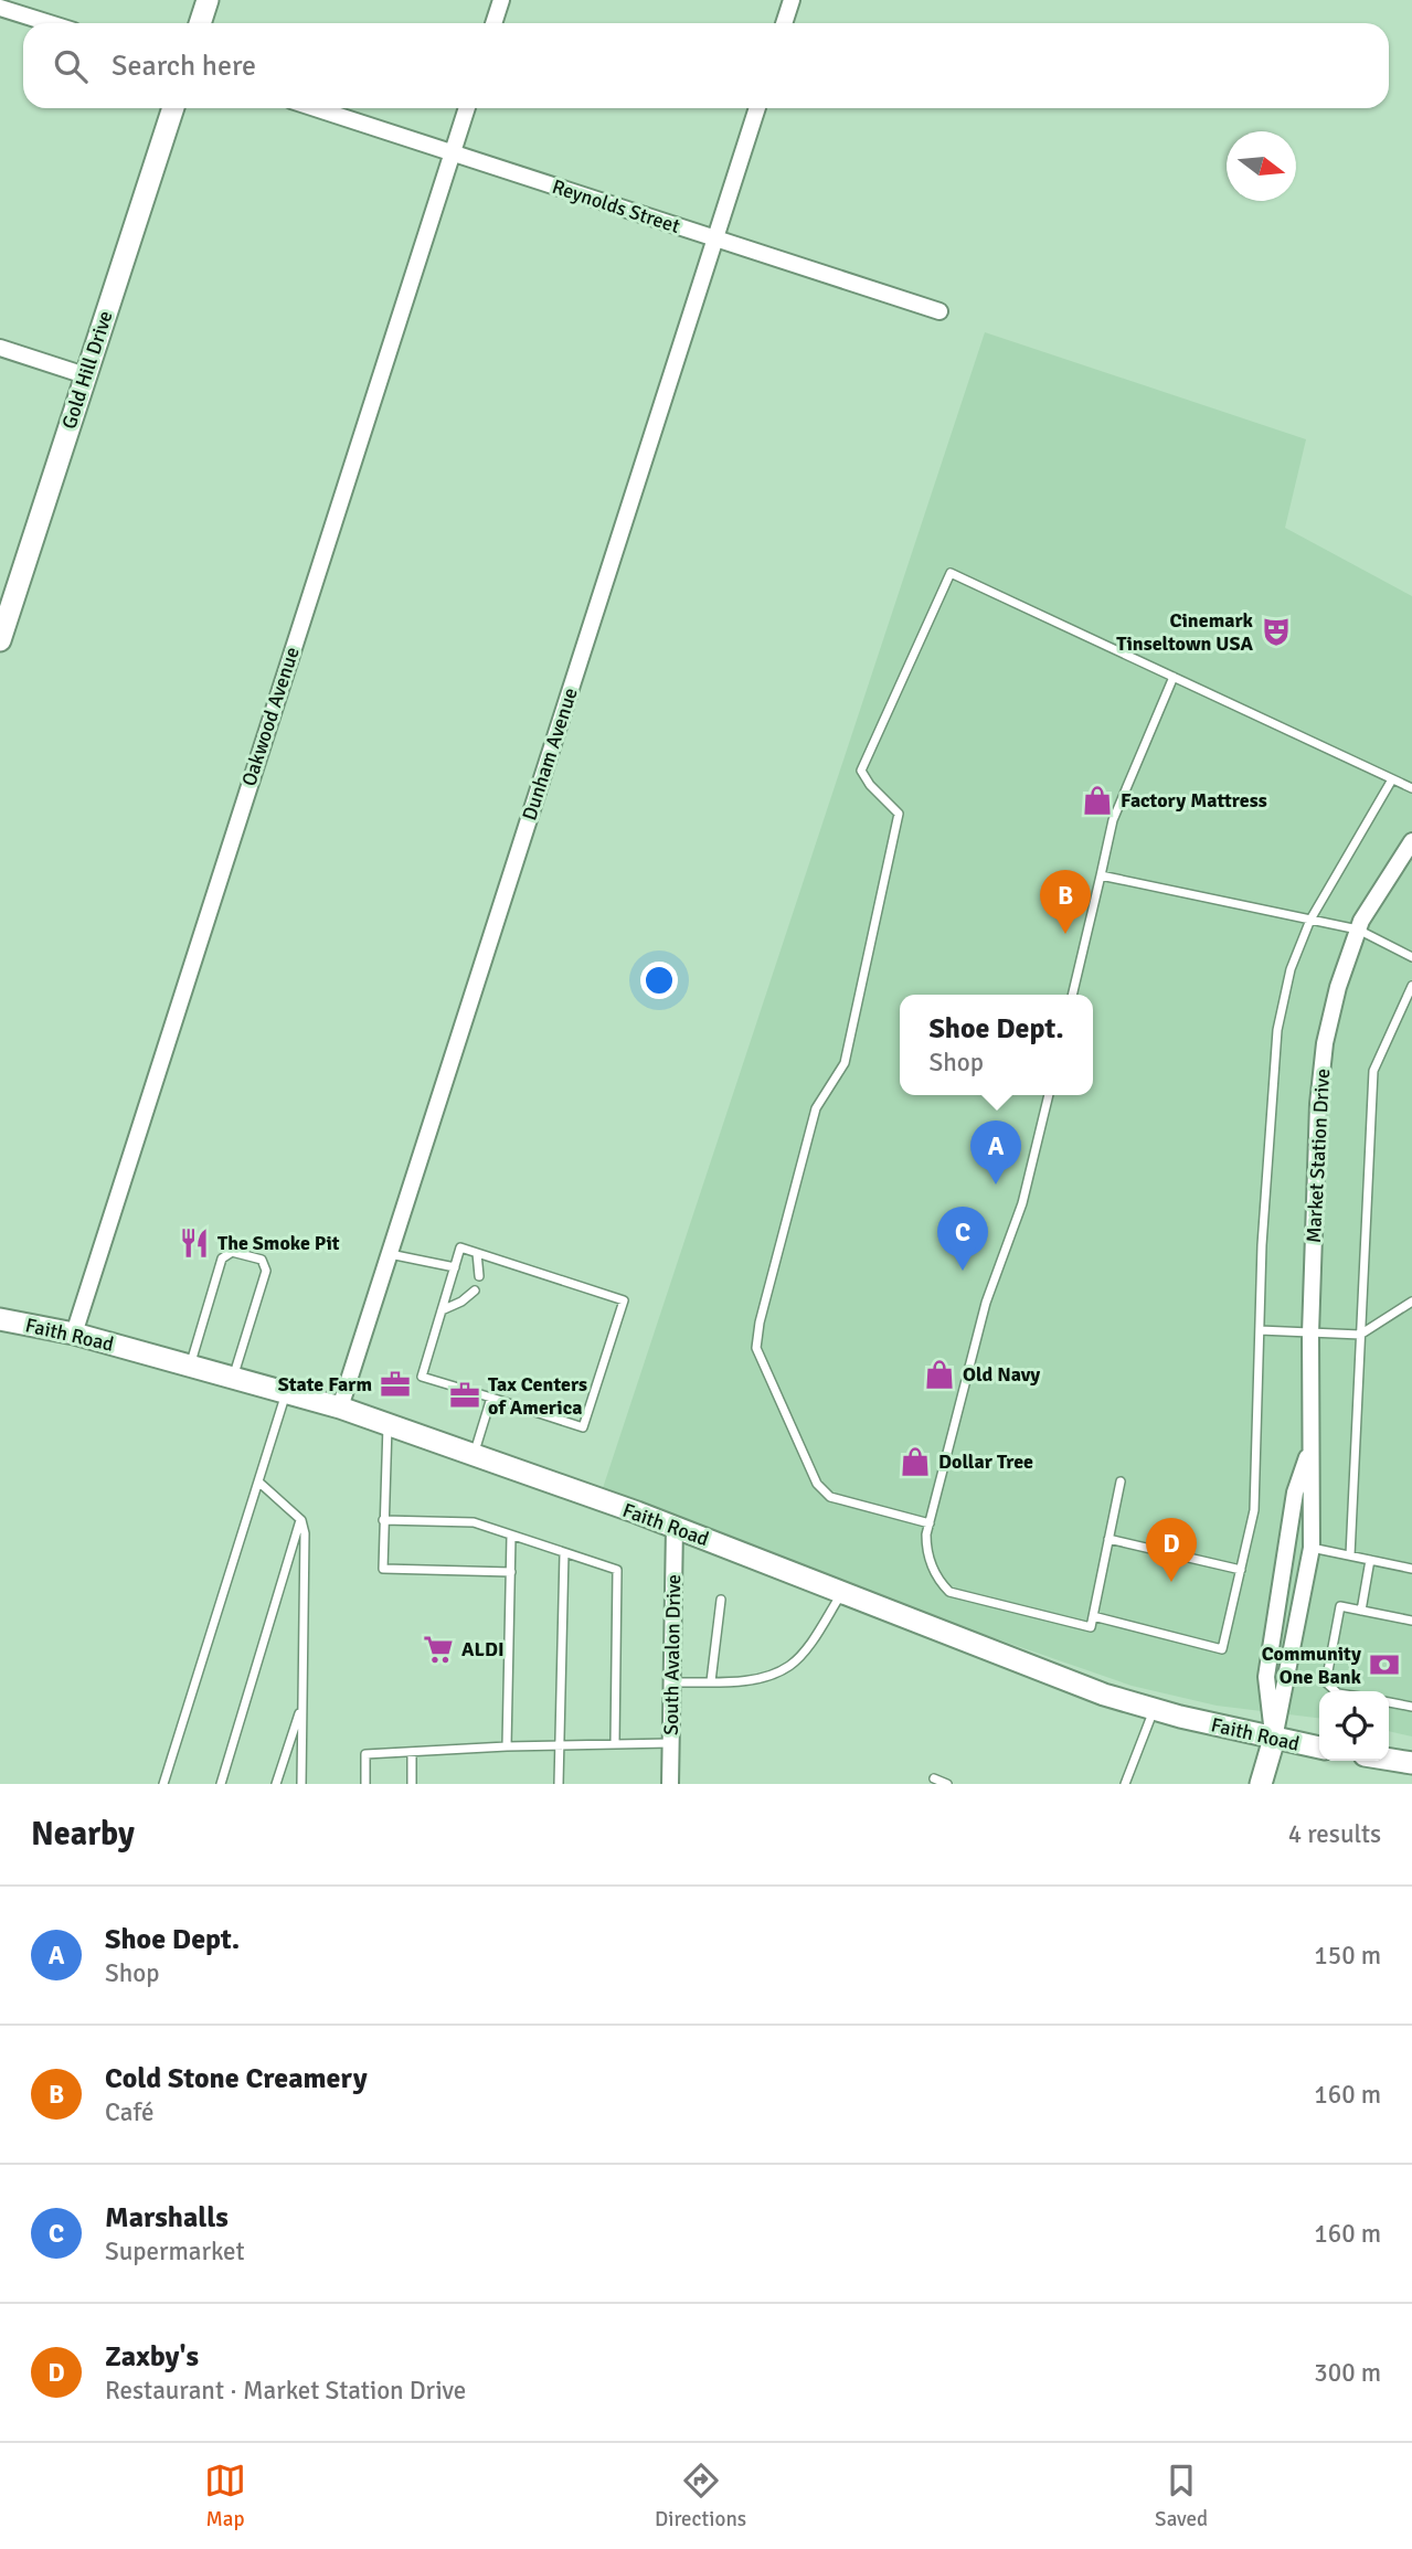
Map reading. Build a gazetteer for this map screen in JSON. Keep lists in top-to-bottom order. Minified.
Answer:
{"streets":{"main road":["Gold Hill Drive","Market Station Drive","Faith Road"],"street":["Reynolds Street","Oakwood Avenue","Dunham Avenue","South Avalon Drive"]},"crossings":[["Reynolds Street","Oakwood Avenue"],["Reynolds Street","Dunham Avenue"],["Oakwood Avenue","Faith Road"],["Dunham Avenue","Faith Road"],["Market Station Drive","Faith Road"],["Faith Road","South Avalon Drive"]],"places":{"theatre":["Cinemark Tinseltown USA"],"shop":["Factory Mattress","Old Navy","Dollar Tree"],"restaurant":["The Smoke Pit"],"office":["State Farm","Tax Centers of America"],"supermarket":["ALDI"],"bank":["Community One Bank"]},"north":"right","page":{"search":"Search here","pins":["B","A","C","D"],"popup":["Shoe Dept.","Shop"],"heading":["Nearby","4 results"],"list":[{"mark":"A","name":"Shoe Dept.","note":"Shop","value":"150 m"},{"mark":"B","name":"Cold Stone Creamery","note":"Café","value":"160 m"},{"mark":"C","name":"Marshalls","note":"Supermarket","value":"160 m"},{"mark":"D","name":"Zaxby's","note":"Restaurant · Market Station Drive","value":"300 m"}],"nav":["Map","Directions","Saved"]}}
